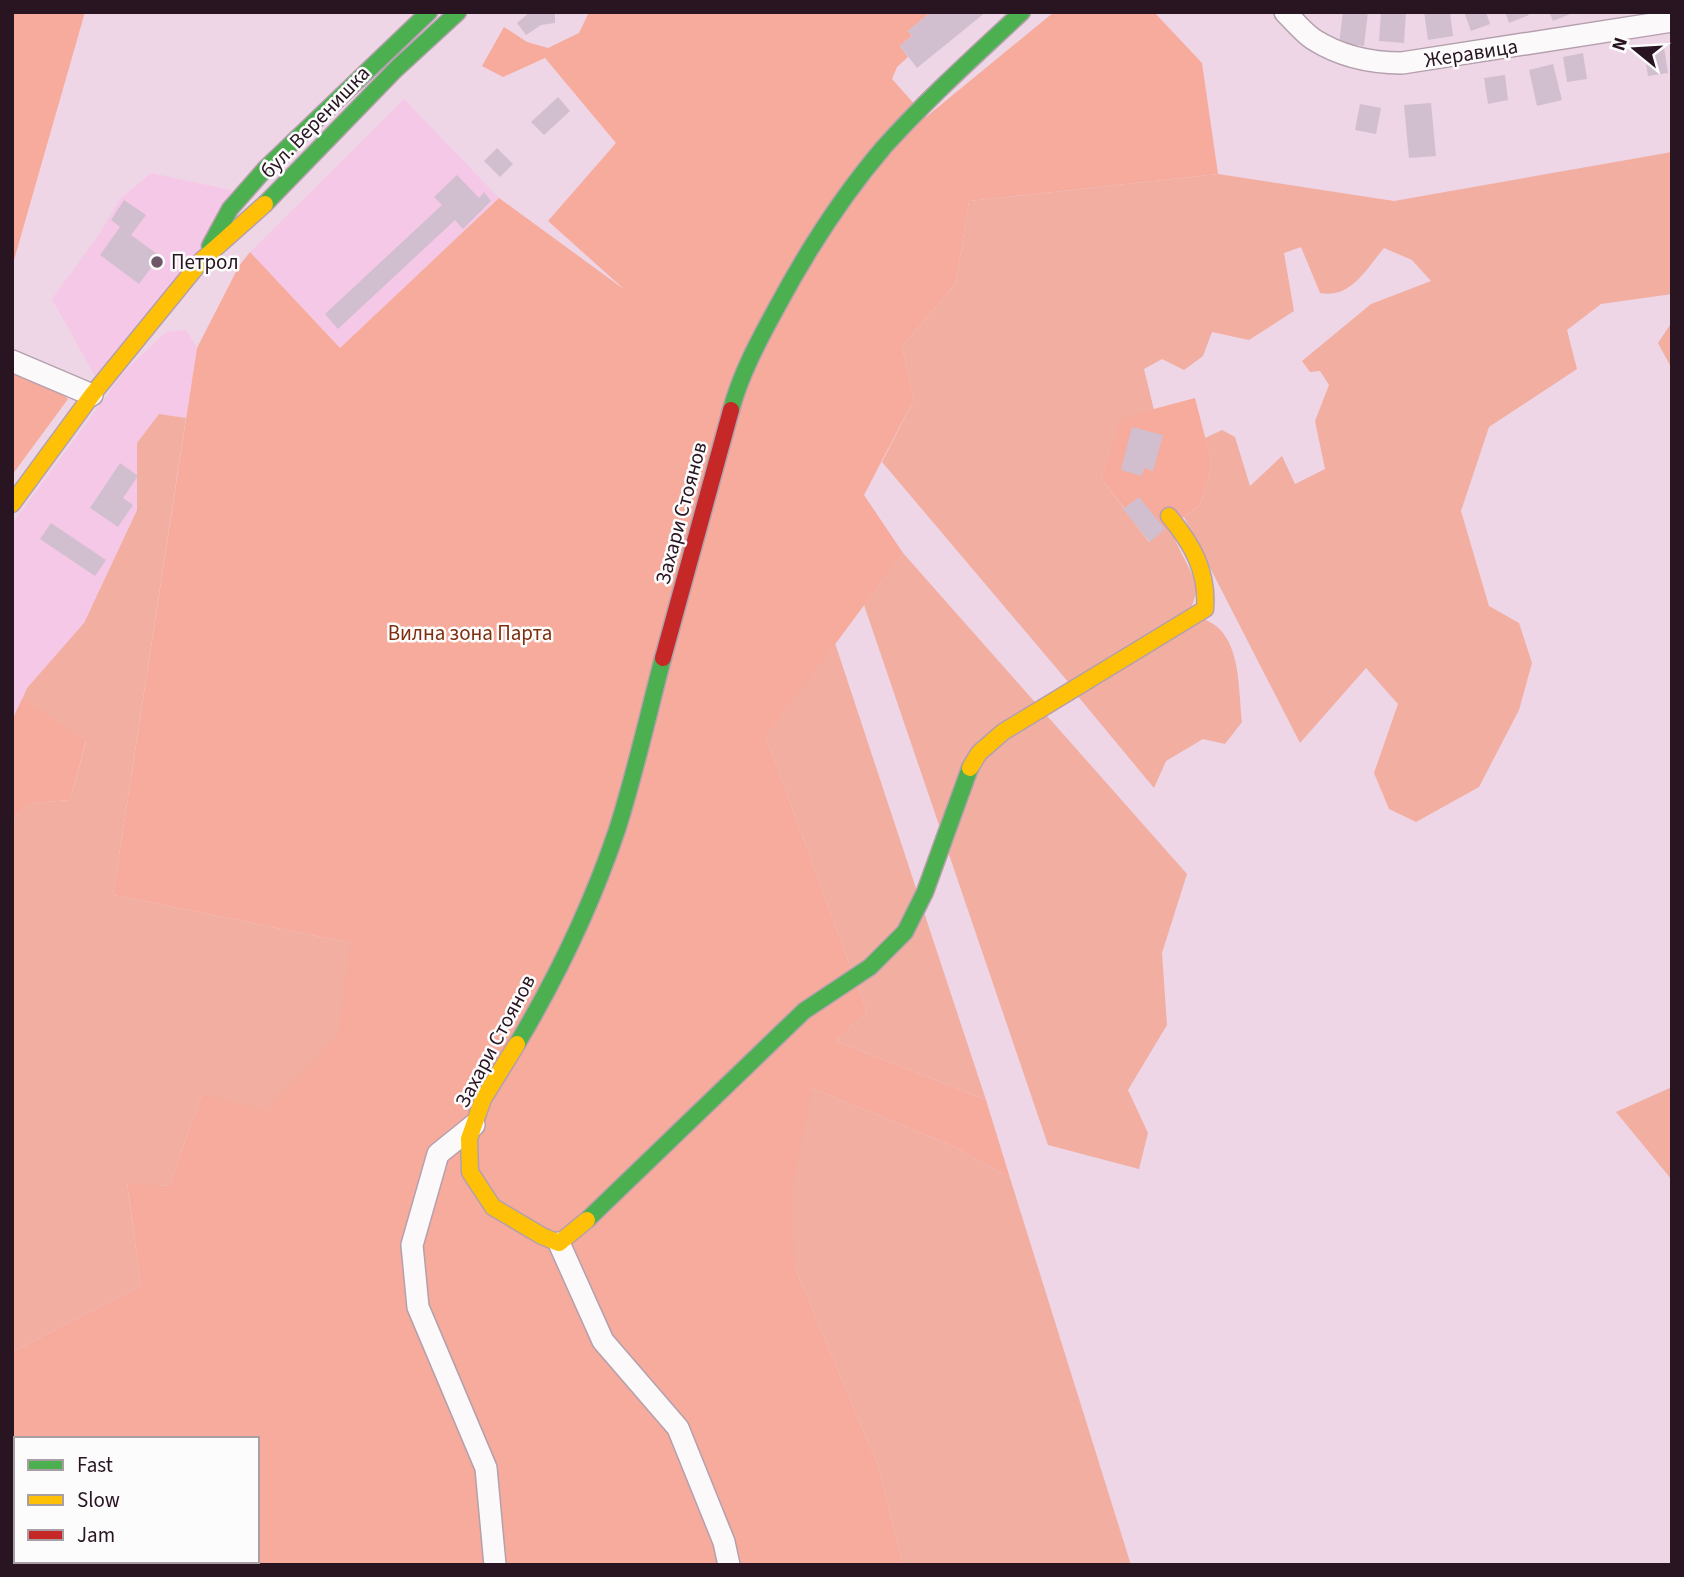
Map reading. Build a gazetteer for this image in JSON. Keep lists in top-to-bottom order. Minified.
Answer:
{"streets":{"street":["Жеравица","бул. Веренишка","Захари Стоянов"]},"parks":["Вилна зона Парта"],"places":["Петрол"],"legend":["Fast","Slow","Jam"],"north":"left"}
